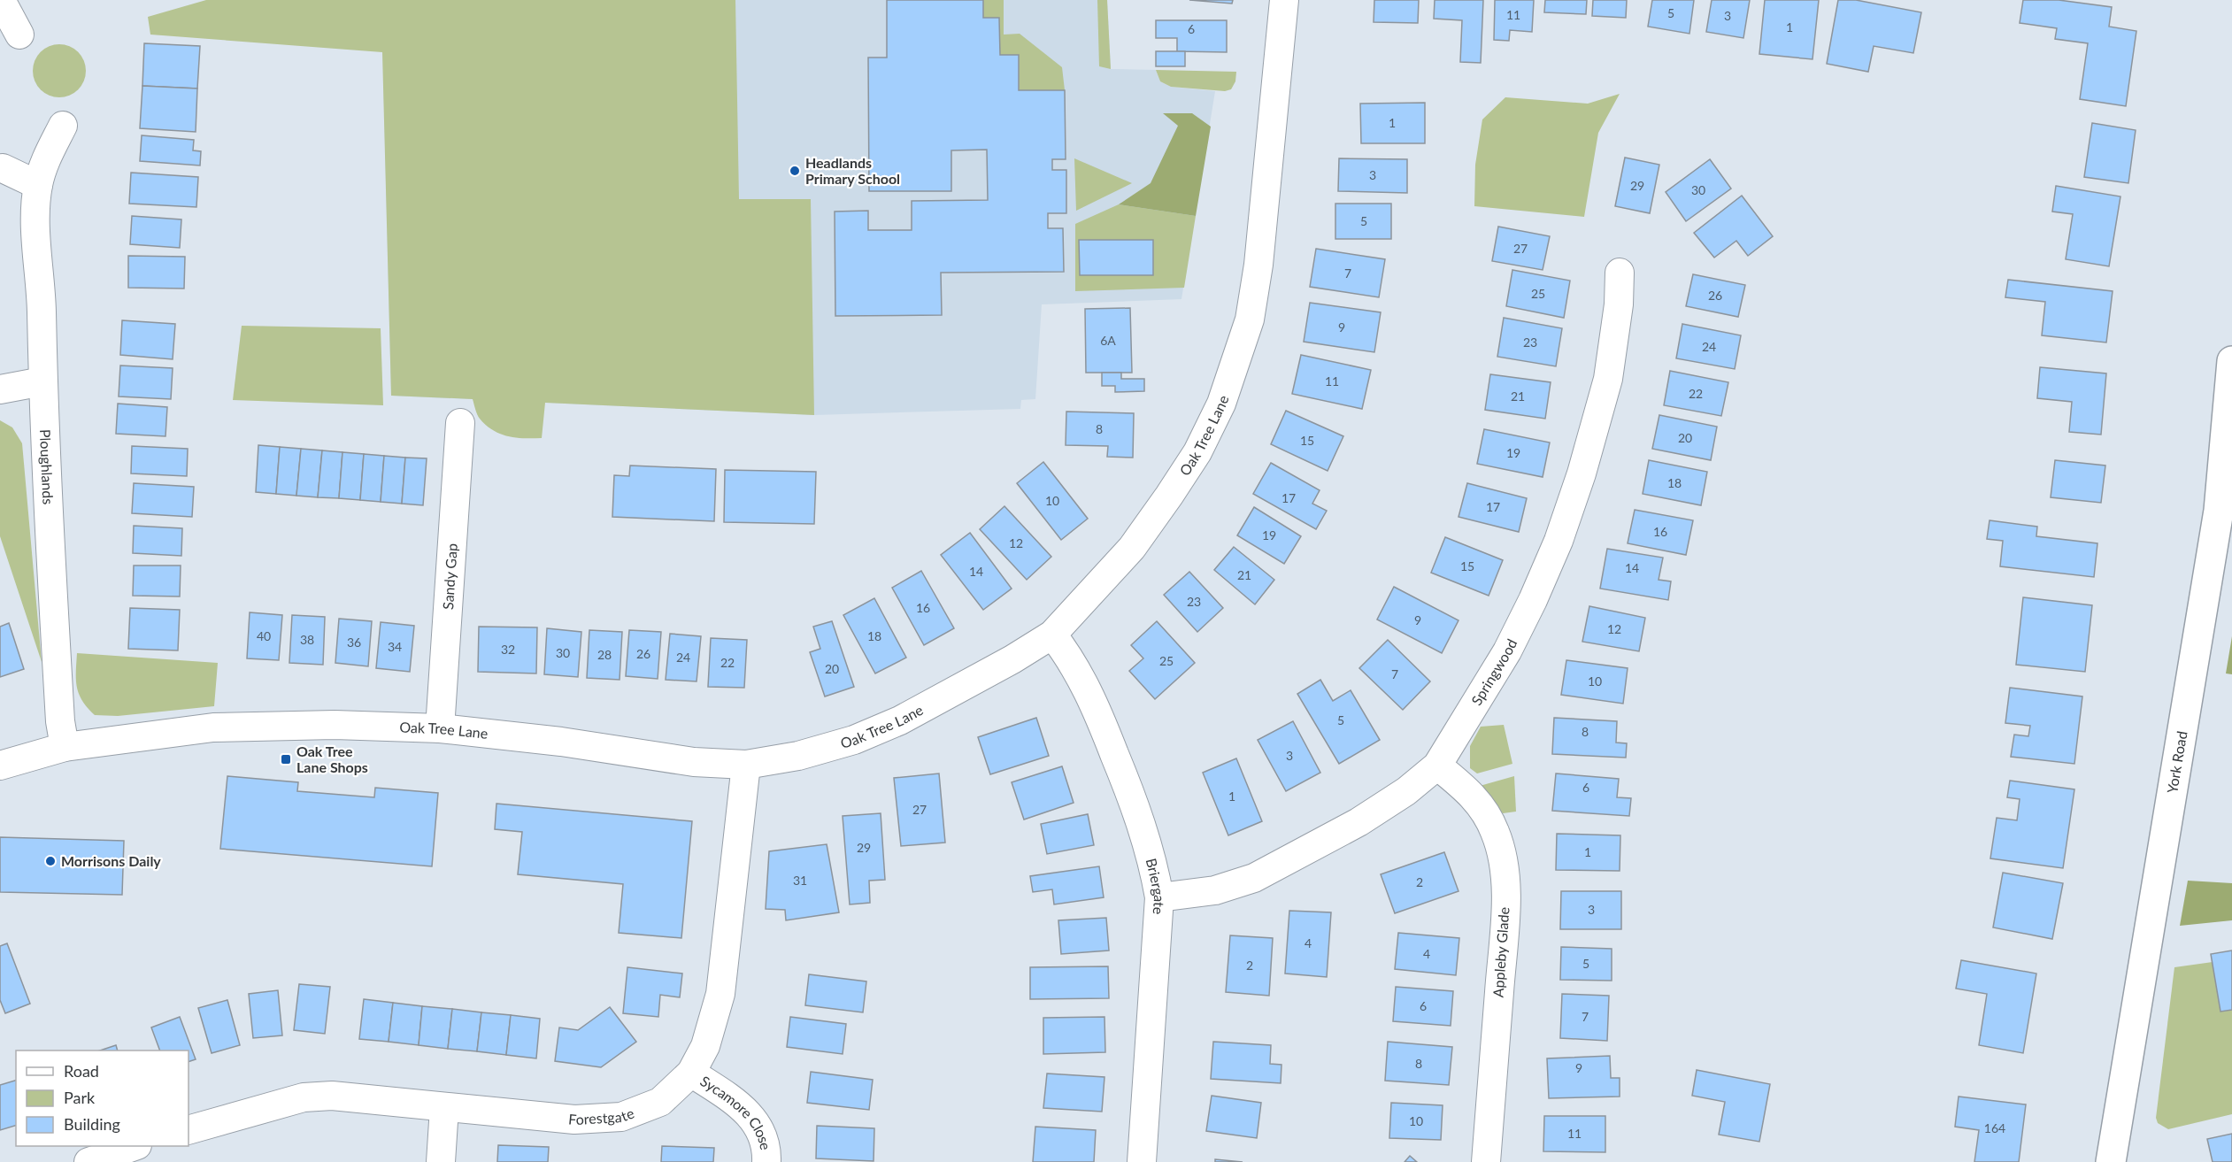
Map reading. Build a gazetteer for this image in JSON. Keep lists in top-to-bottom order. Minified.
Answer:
{"streets":{"street":["Oak Tree Lane","Ploughlands","Sandy Gap","Springwood","York Road","Briergate","Appleby Glade","Forestgate","Sycamore Close"]},"crossings":[["Oak Tree Lane","Ploughlands"],["Oak Tree Lane","Sandy Gap"],["Oak Tree Lane","Briergate"],["Oak Tree Lane","Forestgate"],["Springwood","Briergate"],["Springwood","Appleby Glade"],["Forestgate","Sycamore Close"]],"places":{"other":["Headlands Primary School","Morrisons Daily"],"transit":["Oak Tree Lane Shops"]},"house_numbers":["5","11","3","1","6","1","3","29","30","5","27","7","25","26","9","6A","23","24","11","22","21","8","20","15","19","18","17","10","17","16","19","12","15","14","14","21","23","16","9","12","40","18","38","36","34","32","30","26","28","24","25","22","20","7","10","5","8","3","6","1","27","29","1","31","2","3","4","4","5","2","6","7","8","9","10","164","11"],"legend":["Road","Park","Building"]}
